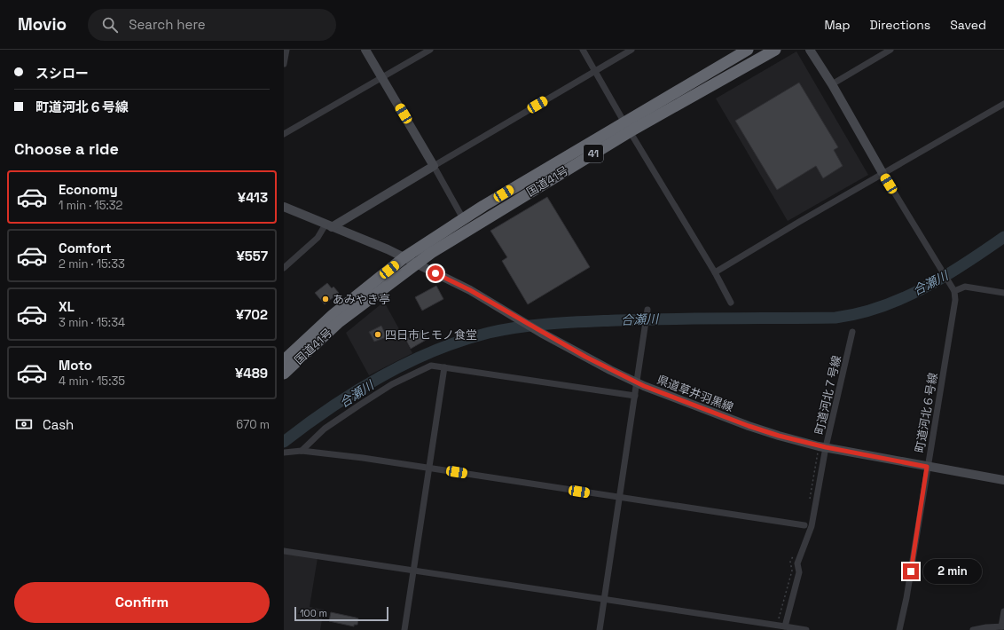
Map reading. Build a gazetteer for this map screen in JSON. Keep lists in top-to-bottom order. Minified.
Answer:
{"streets":{"highway":["41","国道41号"],"main road":["県道草井羽黒線"],"street":["町道河北７号線","町道河北６号線"]},"crossings":[["国道41号","県道草井羽黒線"],["県道草井羽黒線","町道河北７号線"],["県道草井羽黒線","町道河北６号線"]],"water":["合瀬川"],"places":["あみやき亭","四日市ヒモノ食堂"],"scale_bar":"100 m","page":{"header":"Movio","search":"Search here","nav":["Map","Directions","Saved"],"banner":["スシロー","町道河北６号線"],"heading":"Choose a ride","list":[{"name":"Economy","note":"1 min · 15:32","value":"¥413"},{"name":"Comfort","note":"2 min · 15:33","value":"¥557"},{"name":"XL","note":"3 min · 15:34","value":"¥702"},{"name":"Moto","note":"4 min · 15:35","value":"¥489"}],"pay":["Cash","670 m"],"bubble":"2 min","buttons":"Confirm","scale":"100 m"}}
